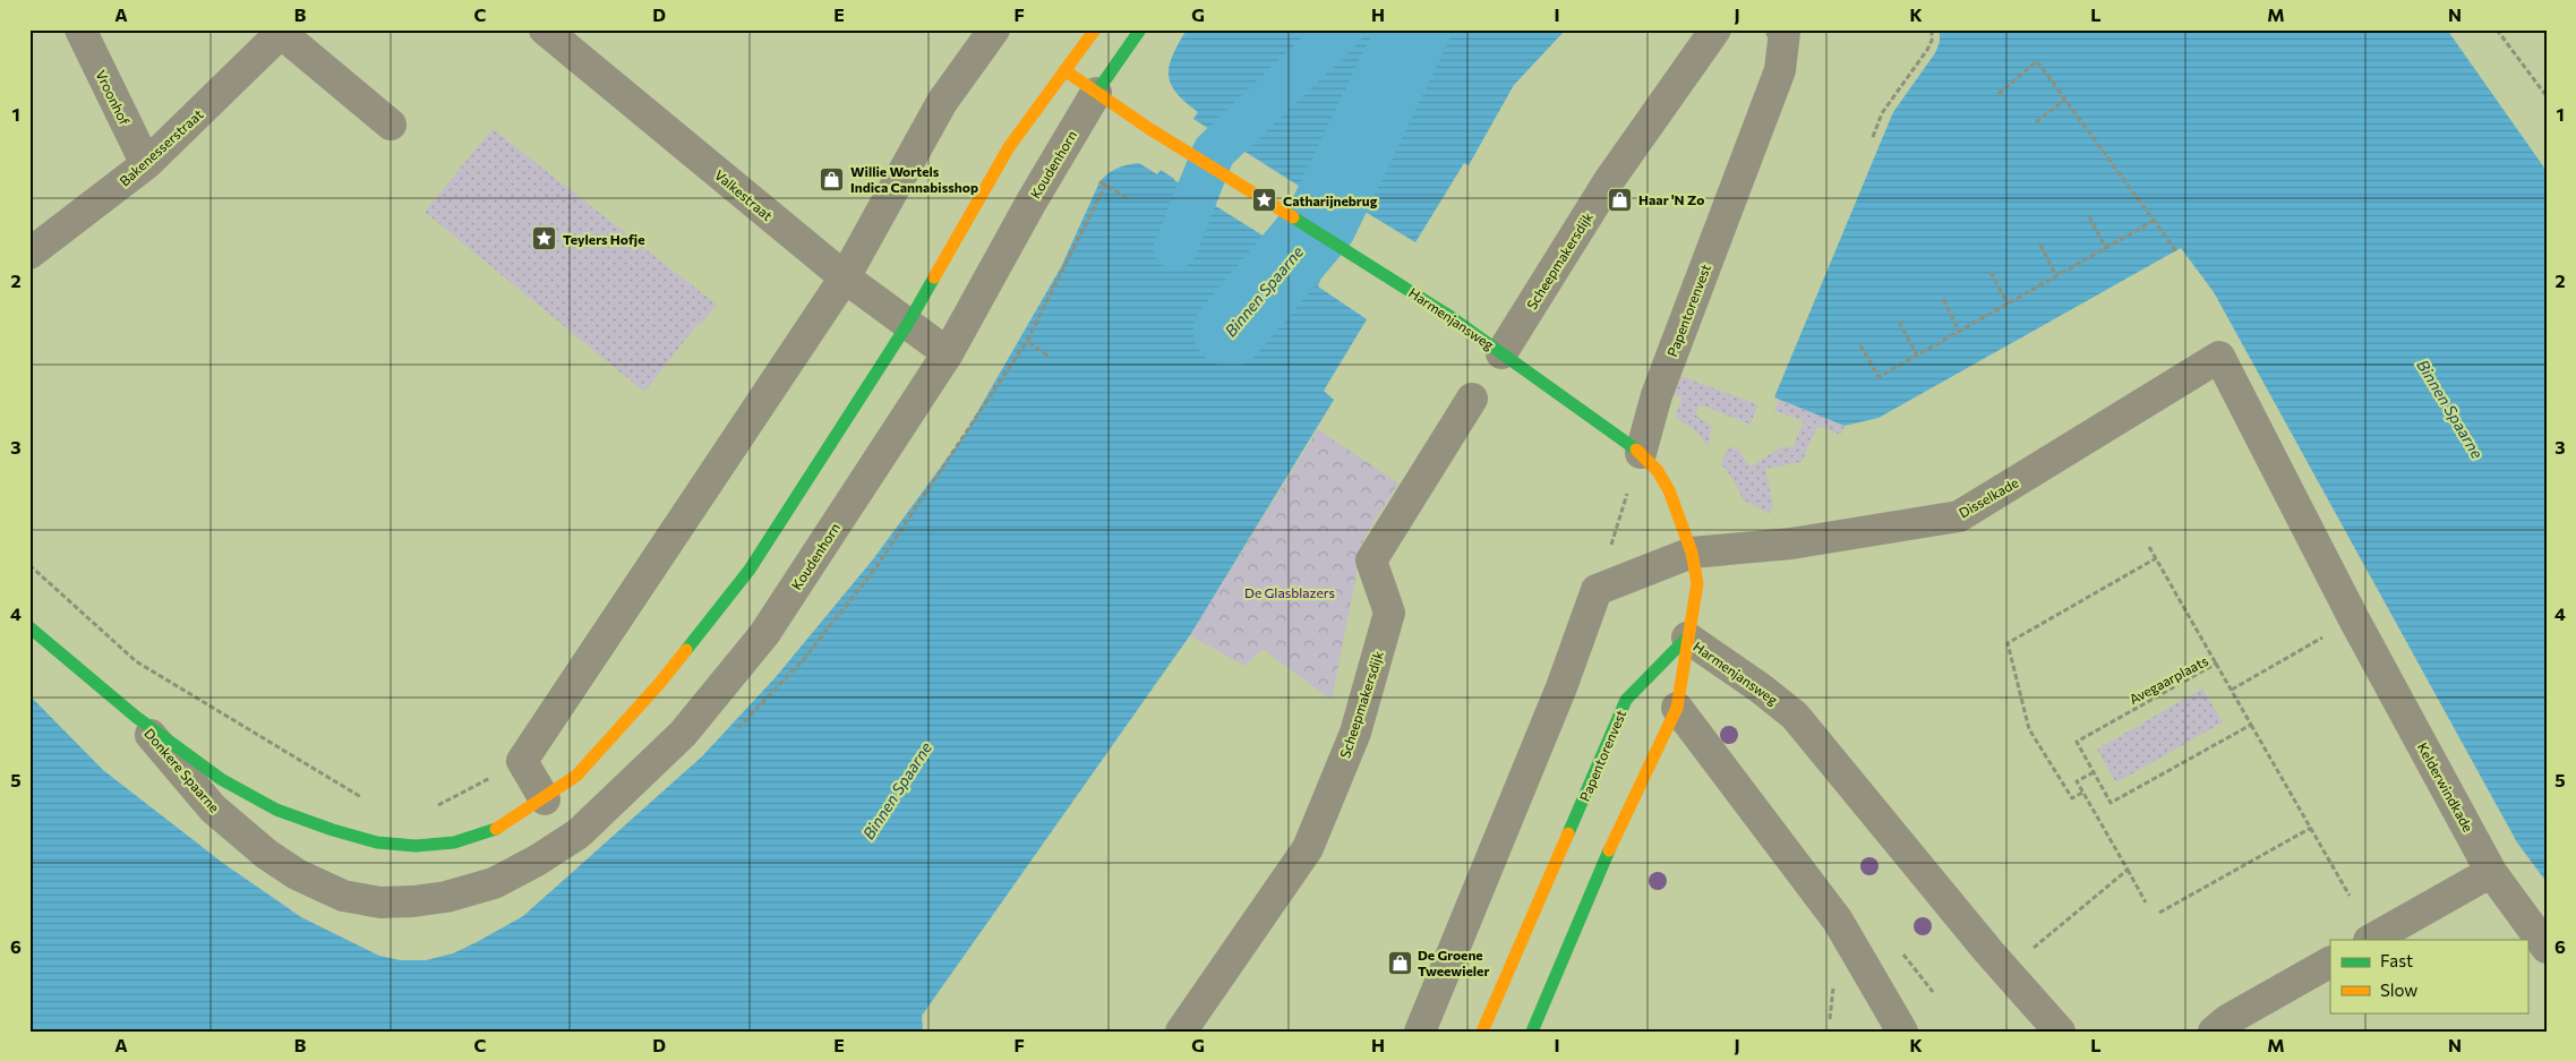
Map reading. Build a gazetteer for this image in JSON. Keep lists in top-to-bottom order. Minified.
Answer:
{"streets":{"street":["Vroonhof","Bakenesserstraat","Koudenhorn","Valkestraat","Scheepmakersdijk","Papentorenvest","Harmenjansweg","Disselkade","Donkere Spaarne","Kelderwindkade"],"path":["Avegaarplaats"]},"crossings":[["Vroonhof","Bakenesserstraat"],["Koudenhorn","Valkestraat"],["Koudenhorn","Harmenjansweg"],["Koudenhorn","Donkere Spaarne"],["Scheepmakersdijk","Harmenjansweg"],["Papentorenvest","Harmenjansweg"],["Harmenjansweg","Disselkade"],["Disselkade","Kelderwindkade"]],"water":["Binnen Spaarne"],"parks":["De Glasblazers"],"places":{"shop":["Willie Wortels Indica Cannabisshop","Haar 'N Zo","De Groene Tweewieler"],"place":["Catharijnebrug","Teylers Hofje"]},"legend":["Fast","Slow"],"grid":{"columns":["A","B","C","D","E","F","G","H","I","J","K","L","M","N"],"rows":["1","2","3","4","5","6"]}}
